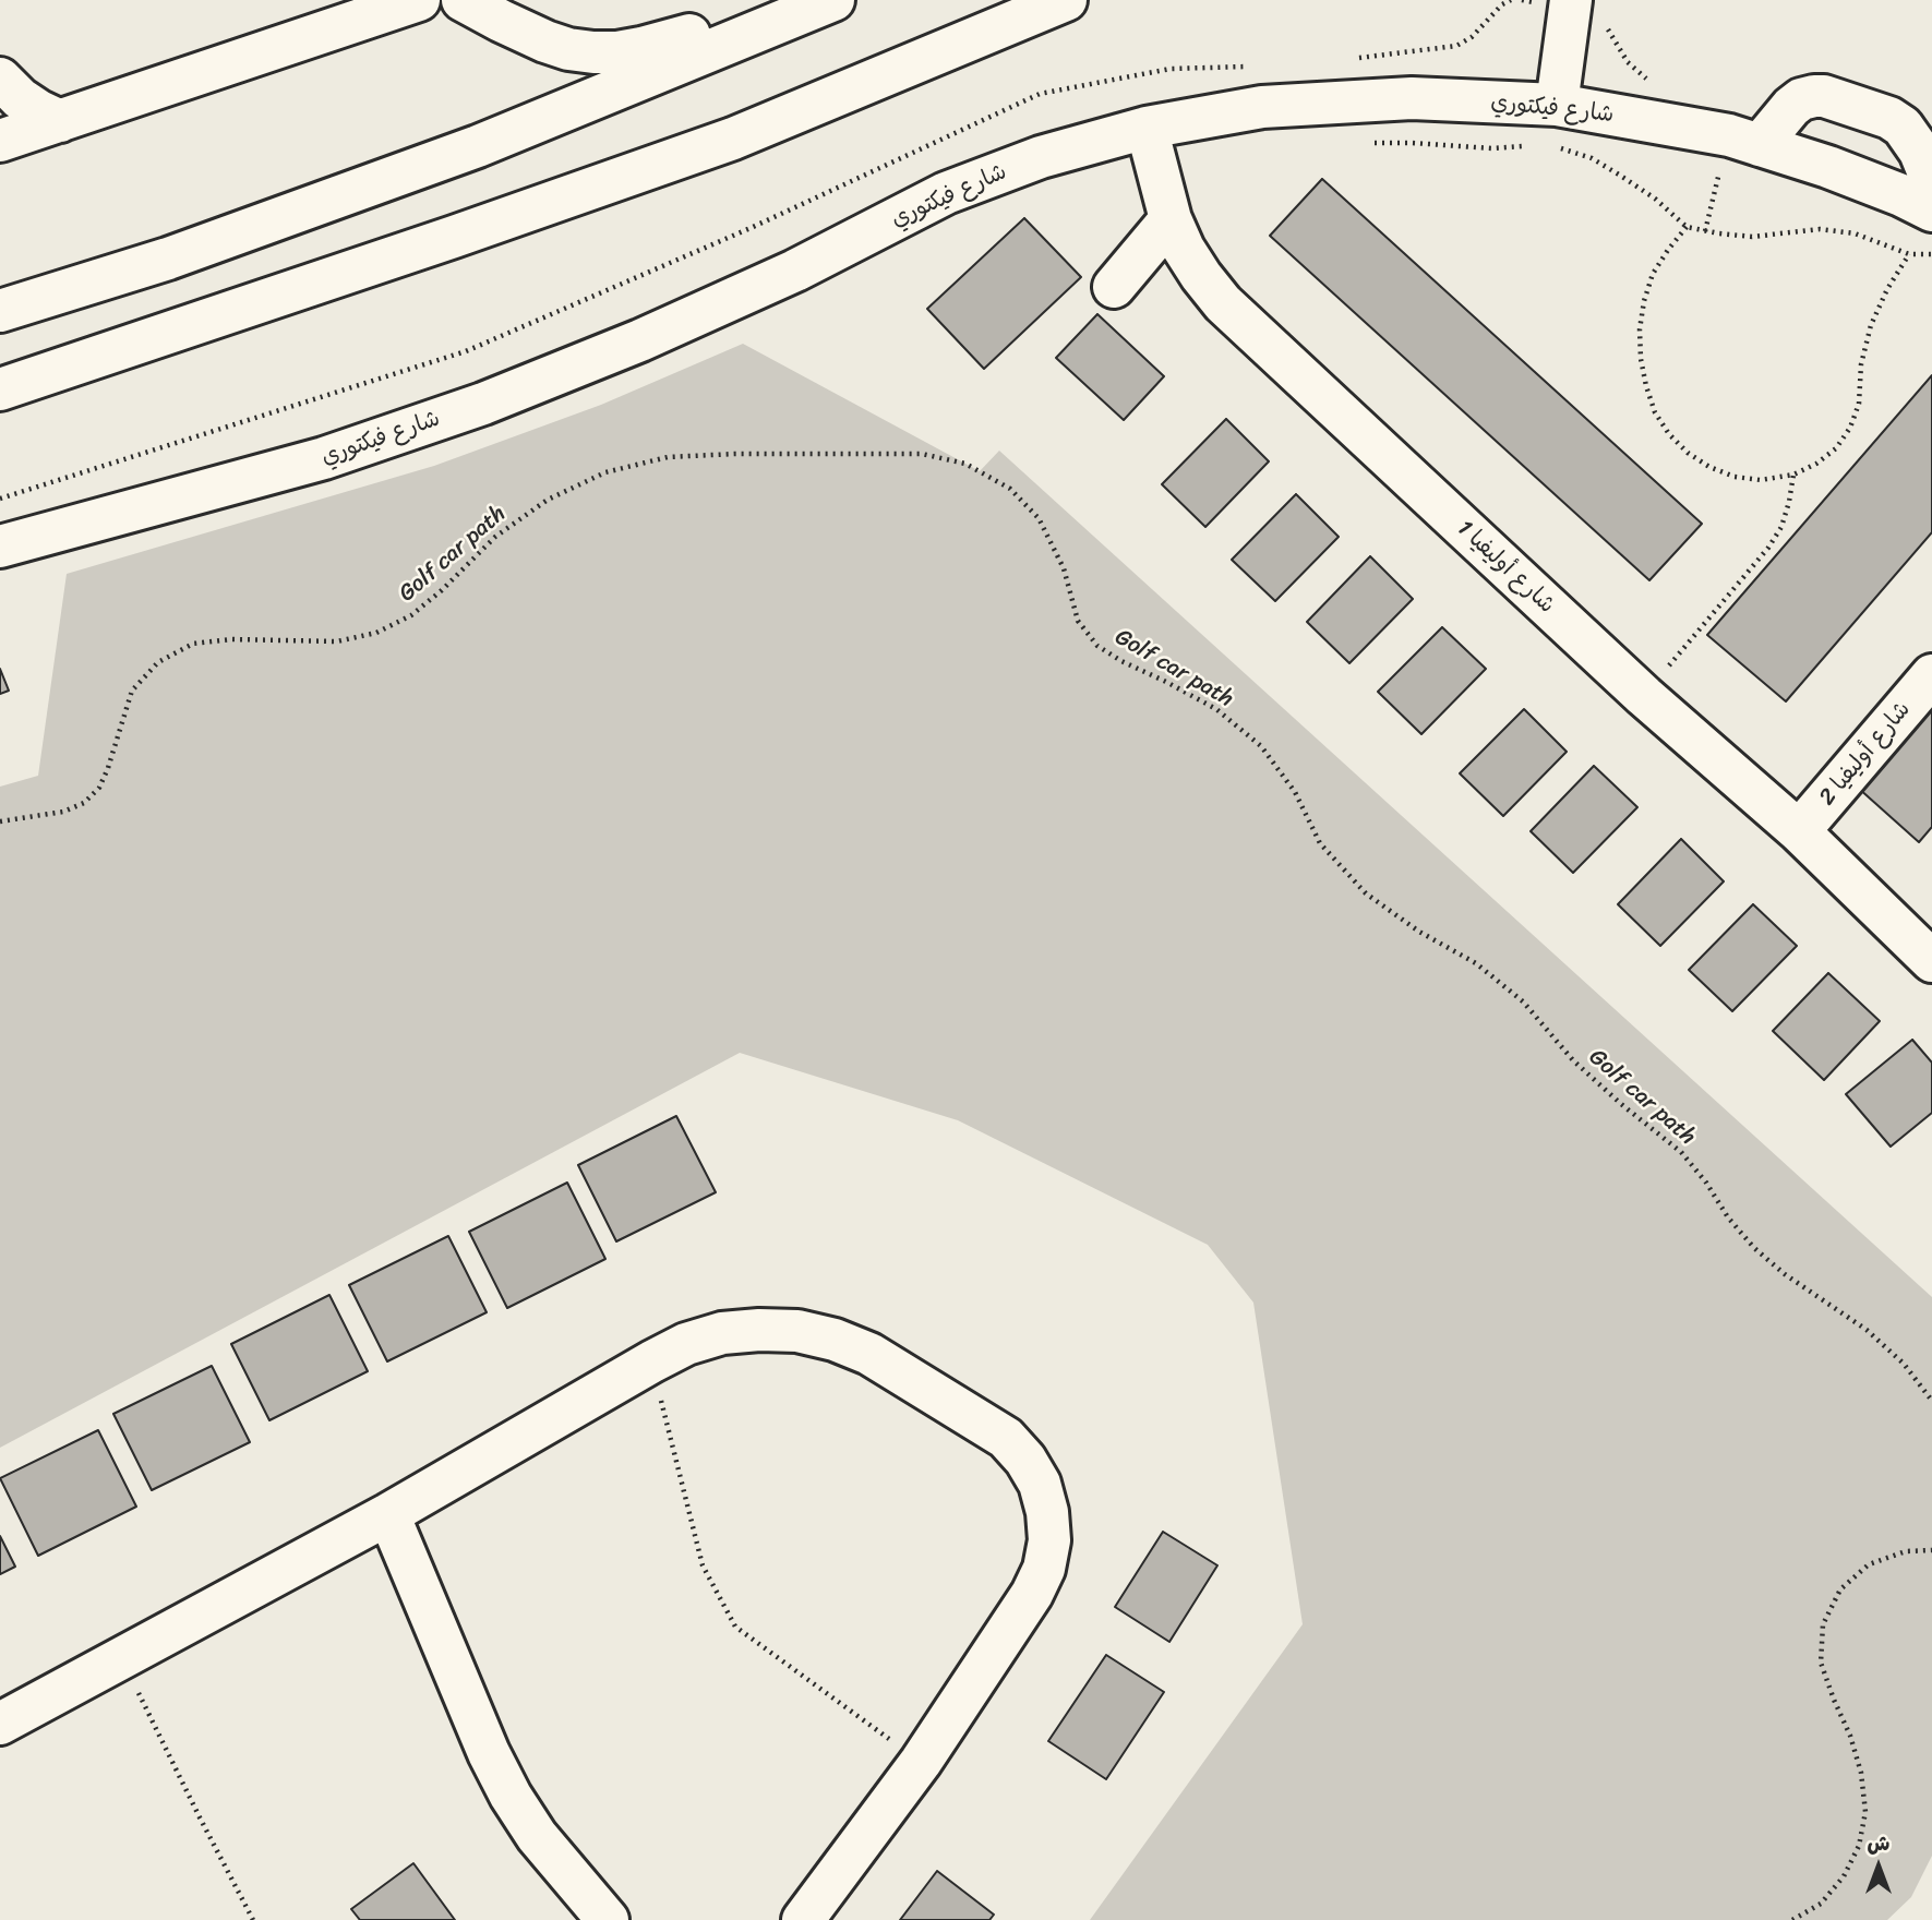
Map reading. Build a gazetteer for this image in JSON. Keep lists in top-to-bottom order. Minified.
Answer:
{"streets":{"street":["شارع فيكتوري","شارع أوليفيا 1","شارع أوليفيا 2"],"path":["Golf car path"]},"crossings":[["شارع فيكتوري","شارع أوليفيا 1"],["شارع أوليفيا 1","شارع أوليفيا 2"]],"north":"top"}
